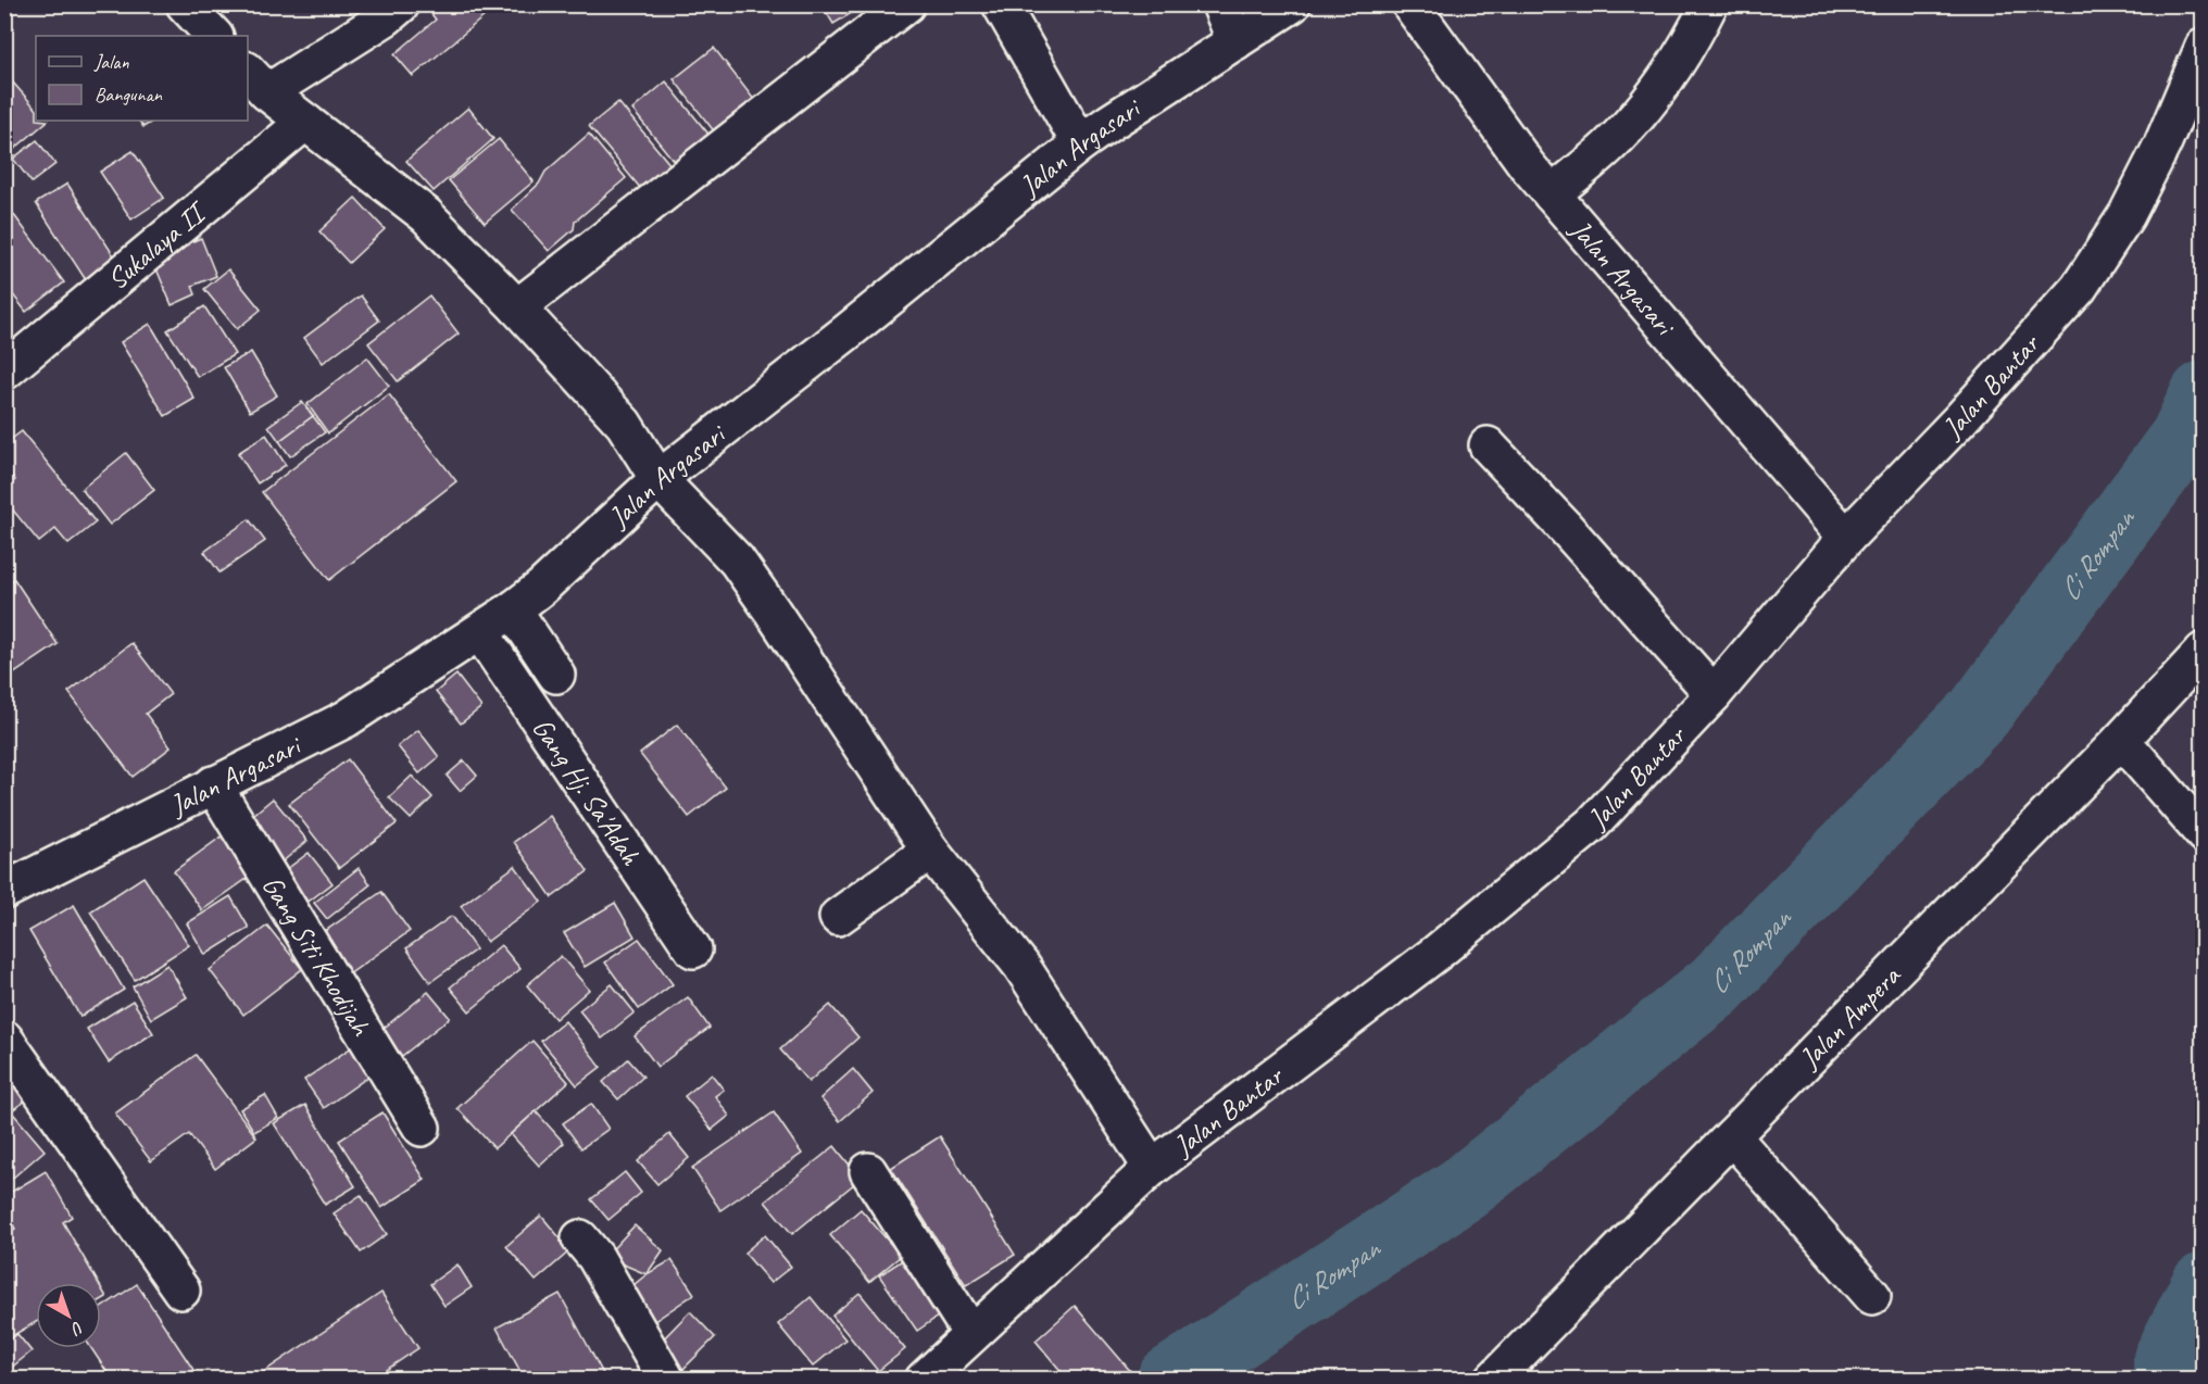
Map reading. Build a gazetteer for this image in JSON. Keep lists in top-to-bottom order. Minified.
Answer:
{"streets":{"street":["Jalan Argasari","Sukalaya II","Jalan Bantar","Gang Hj. Sa'Adah","Gang Siti Khodijah","Jalan Ampera"]},"crossings":[["Jalan Argasari","Jalan Bantar"],["Jalan Argasari","Gang Hj. Sa'Adah"],["Jalan Argasari","Gang Siti Khodijah"]],"water":["Ci Rompan"],"legend":["Jalan","Bangunan"],"north":"bottom right"}
